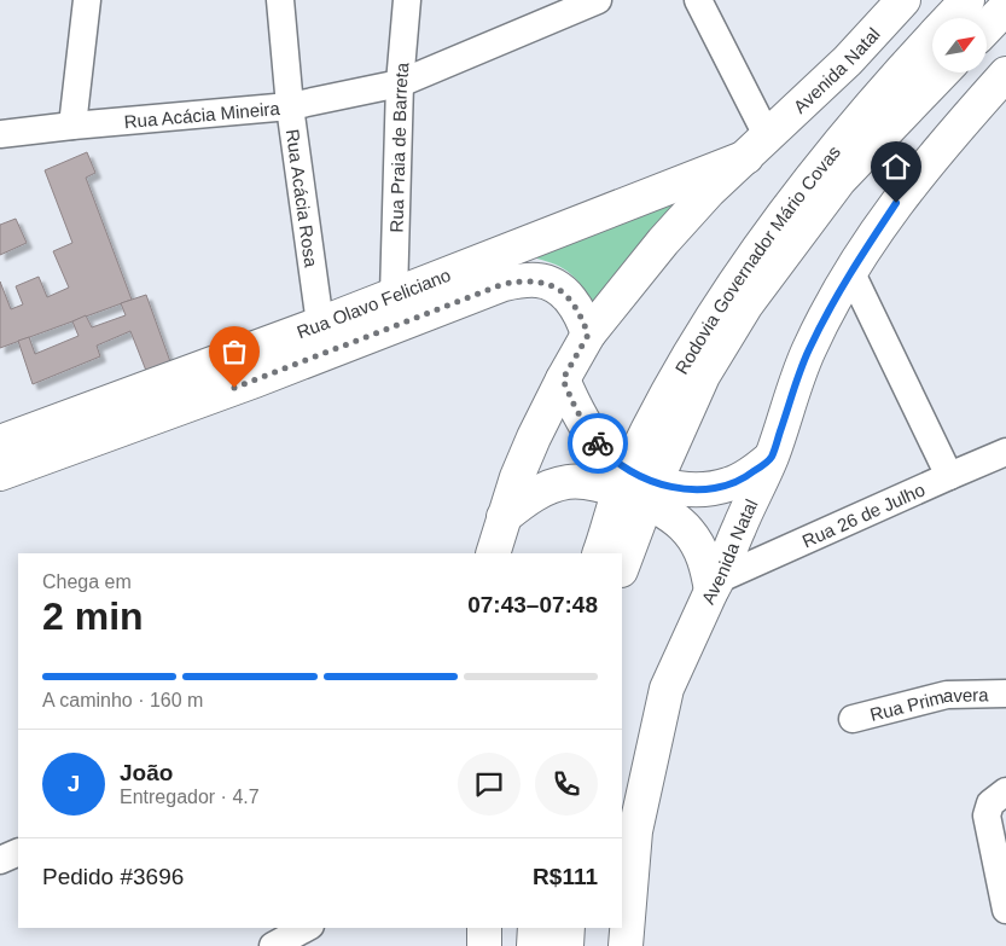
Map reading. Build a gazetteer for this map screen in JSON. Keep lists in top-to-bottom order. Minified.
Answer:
{"streets":{"main road":["Avenida Natal","Rodovia Governador Mário Covas","Rua Olavo Feliciano"],"street":["Rua Acácia Mineira","Rua Praia de Barreta","Rua Acácia Rosa","Rua 26 de Julho","Rua Primavera"]},"crossings":[["Avenida Natal","Rua Olavo Feliciano"],["Avenida Natal","Rua 26 de Julho"],["Rua Acácia Mineira","Rua Praia de Barreta"],["Rua Acácia Mineira","Rua Acácia Rosa"],["Rua Praia de Barreta","Rua Olavo Feliciano"],["Rua Acácia Rosa","Rua Olavo Feliciano"]],"north":"top right","page":{"heading":["2 min","Chega em","07:43–07:48"],"panel":["João","Entregador · 4.7","Pedido #3696","R$111"],"bar":"A caminho · 160 m","round":"J"}}
